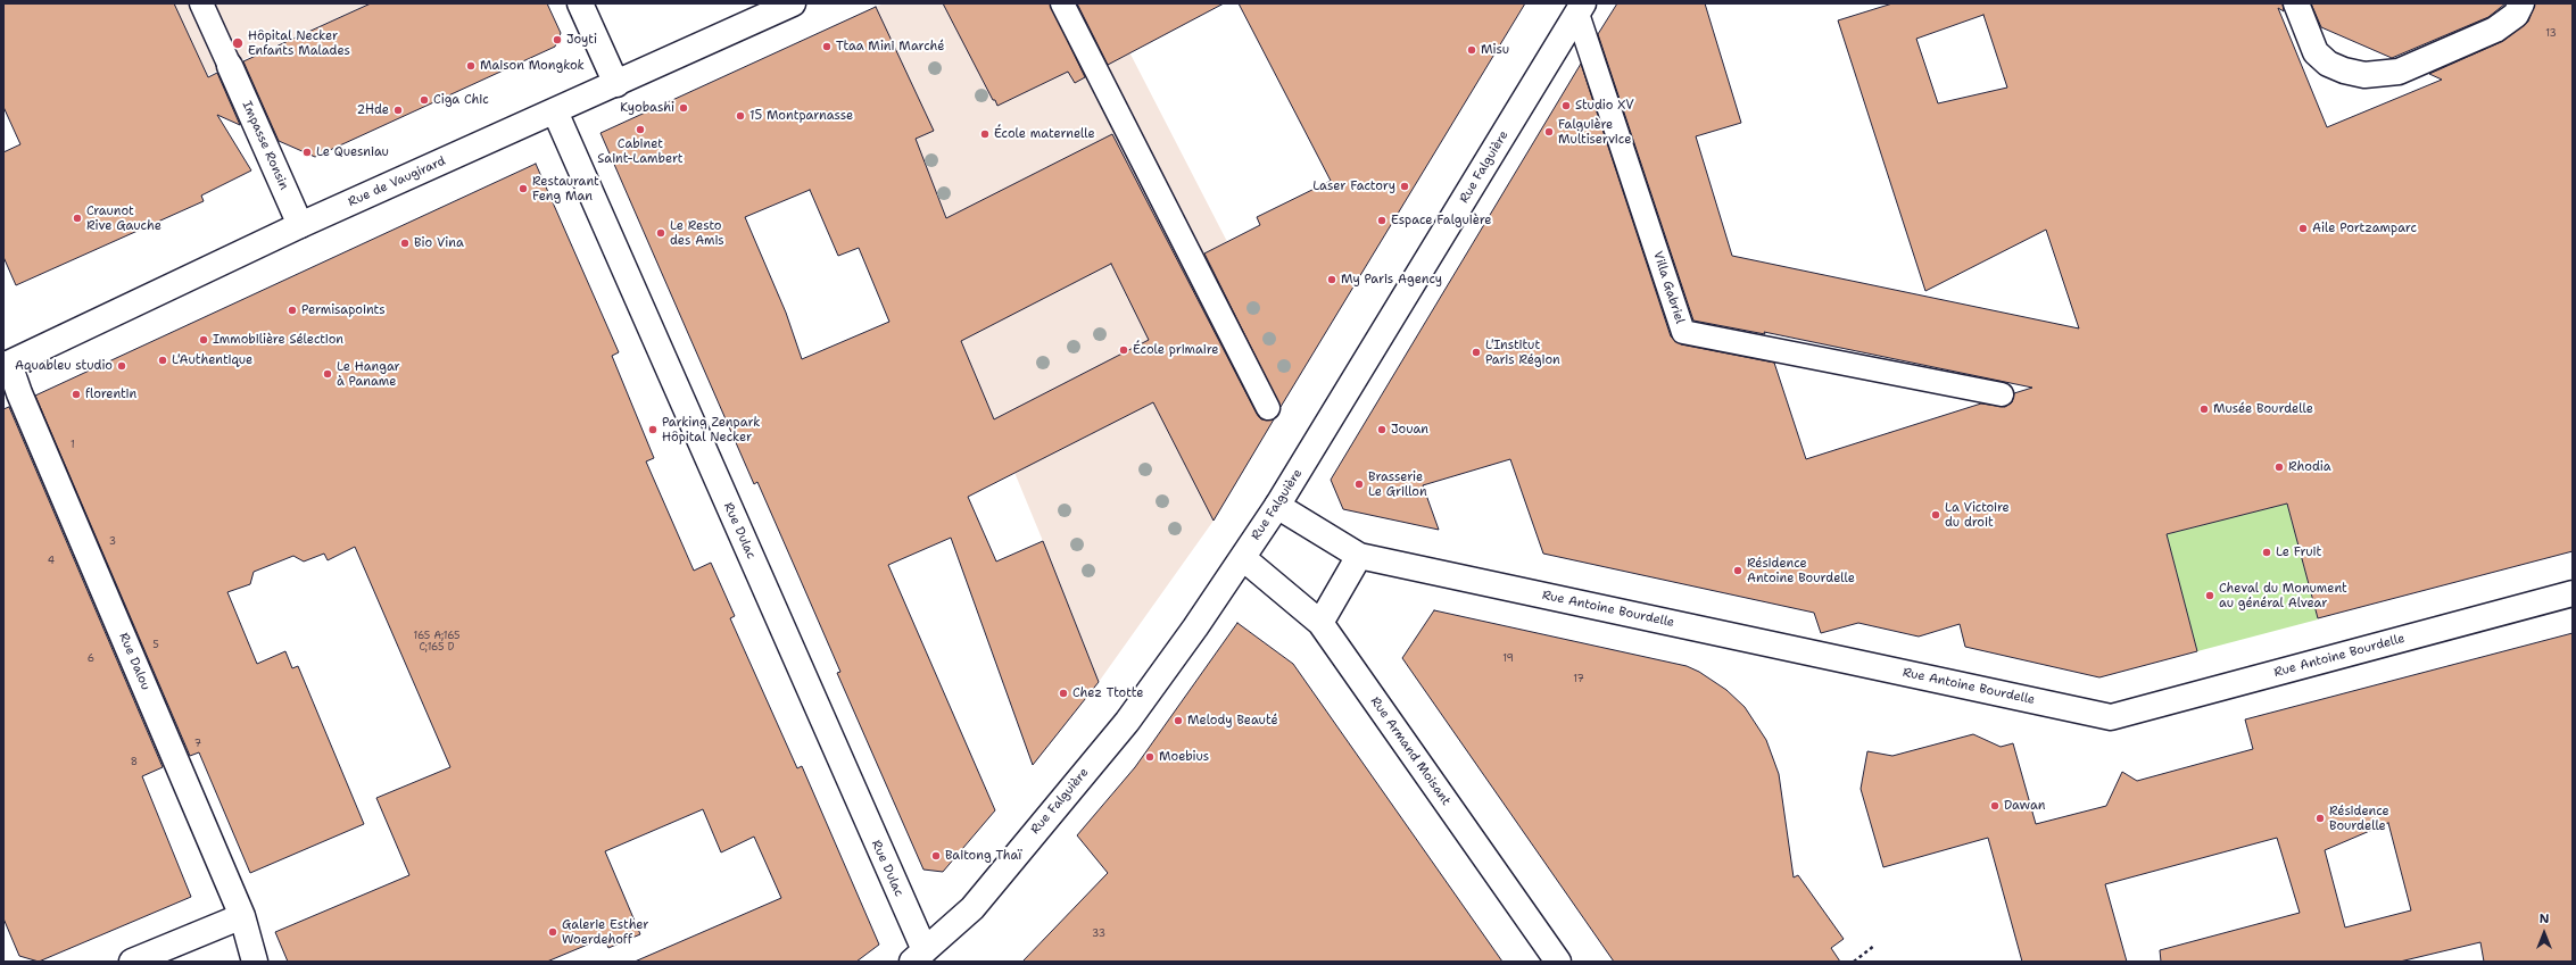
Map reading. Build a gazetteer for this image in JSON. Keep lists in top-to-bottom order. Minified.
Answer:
{"streets":{"street":["Impasse Ronsin","Rue Falguière","Rue de Vaugirard","Rue Dulac","Rue Antoine Bourdelle","Rue Dalou","Rue Armand Moisant"],"lane":["Villa Gabriel"]},"crossings":[["Impasse Ronsin","Rue de Vaugirard"],["Rue Falguière","Villa Gabriel"],["Rue Falguière","Rue Dulac"],["Rue Falguière","Rue Antoine Bourdelle"],["Rue Falguière","Rue Armand Moisant"],["Rue de Vaugirard","Rue Dulac"],["Rue de Vaugirard","Rue Dalou"]],"places":["Joyti","Hôpital Necker Enfants Malades","Ttaa Mini Marché","Misu","Maison Mongkok","Ciga Chic","Studio XV","Kyobashi","2Hde","15 Montparnasse","Cabinet Saint-Lambert","Falguière Multiservice","École maternelle","Le Quesniau","Laser Factory","Restaurant Feng Man","Craunot Rive Gauche","Espace Falguière","Aile Portzamparc","Le Resto des Amis","Bio Vina","My Paris Agency","Permisapoints","Immobilière Sélection","École primaire","L'Institut Paris Région","L'Authentique","Aquableu studio","Le Hangar à Paname","florentin","Musée Bourdelle","Parking Zenpark Hôpital Necker","Jouan","Rhodia","Brasserie Le Grillon","La Victoire du droit","Le Fruit","Résidence Antoine Bourdelle","Cheval du Monument au général Alvear","Chez Ttotte","Melody Beauté","Moebius","Dawan","Résidence Bourdelle","Baitong Thaï","Galerie Esther Woerdehoff"],"house_numbers":["13","1","3","4","165 A;165 C;165 D","5","6","19","17","7","8","33"],"north":"top"}
